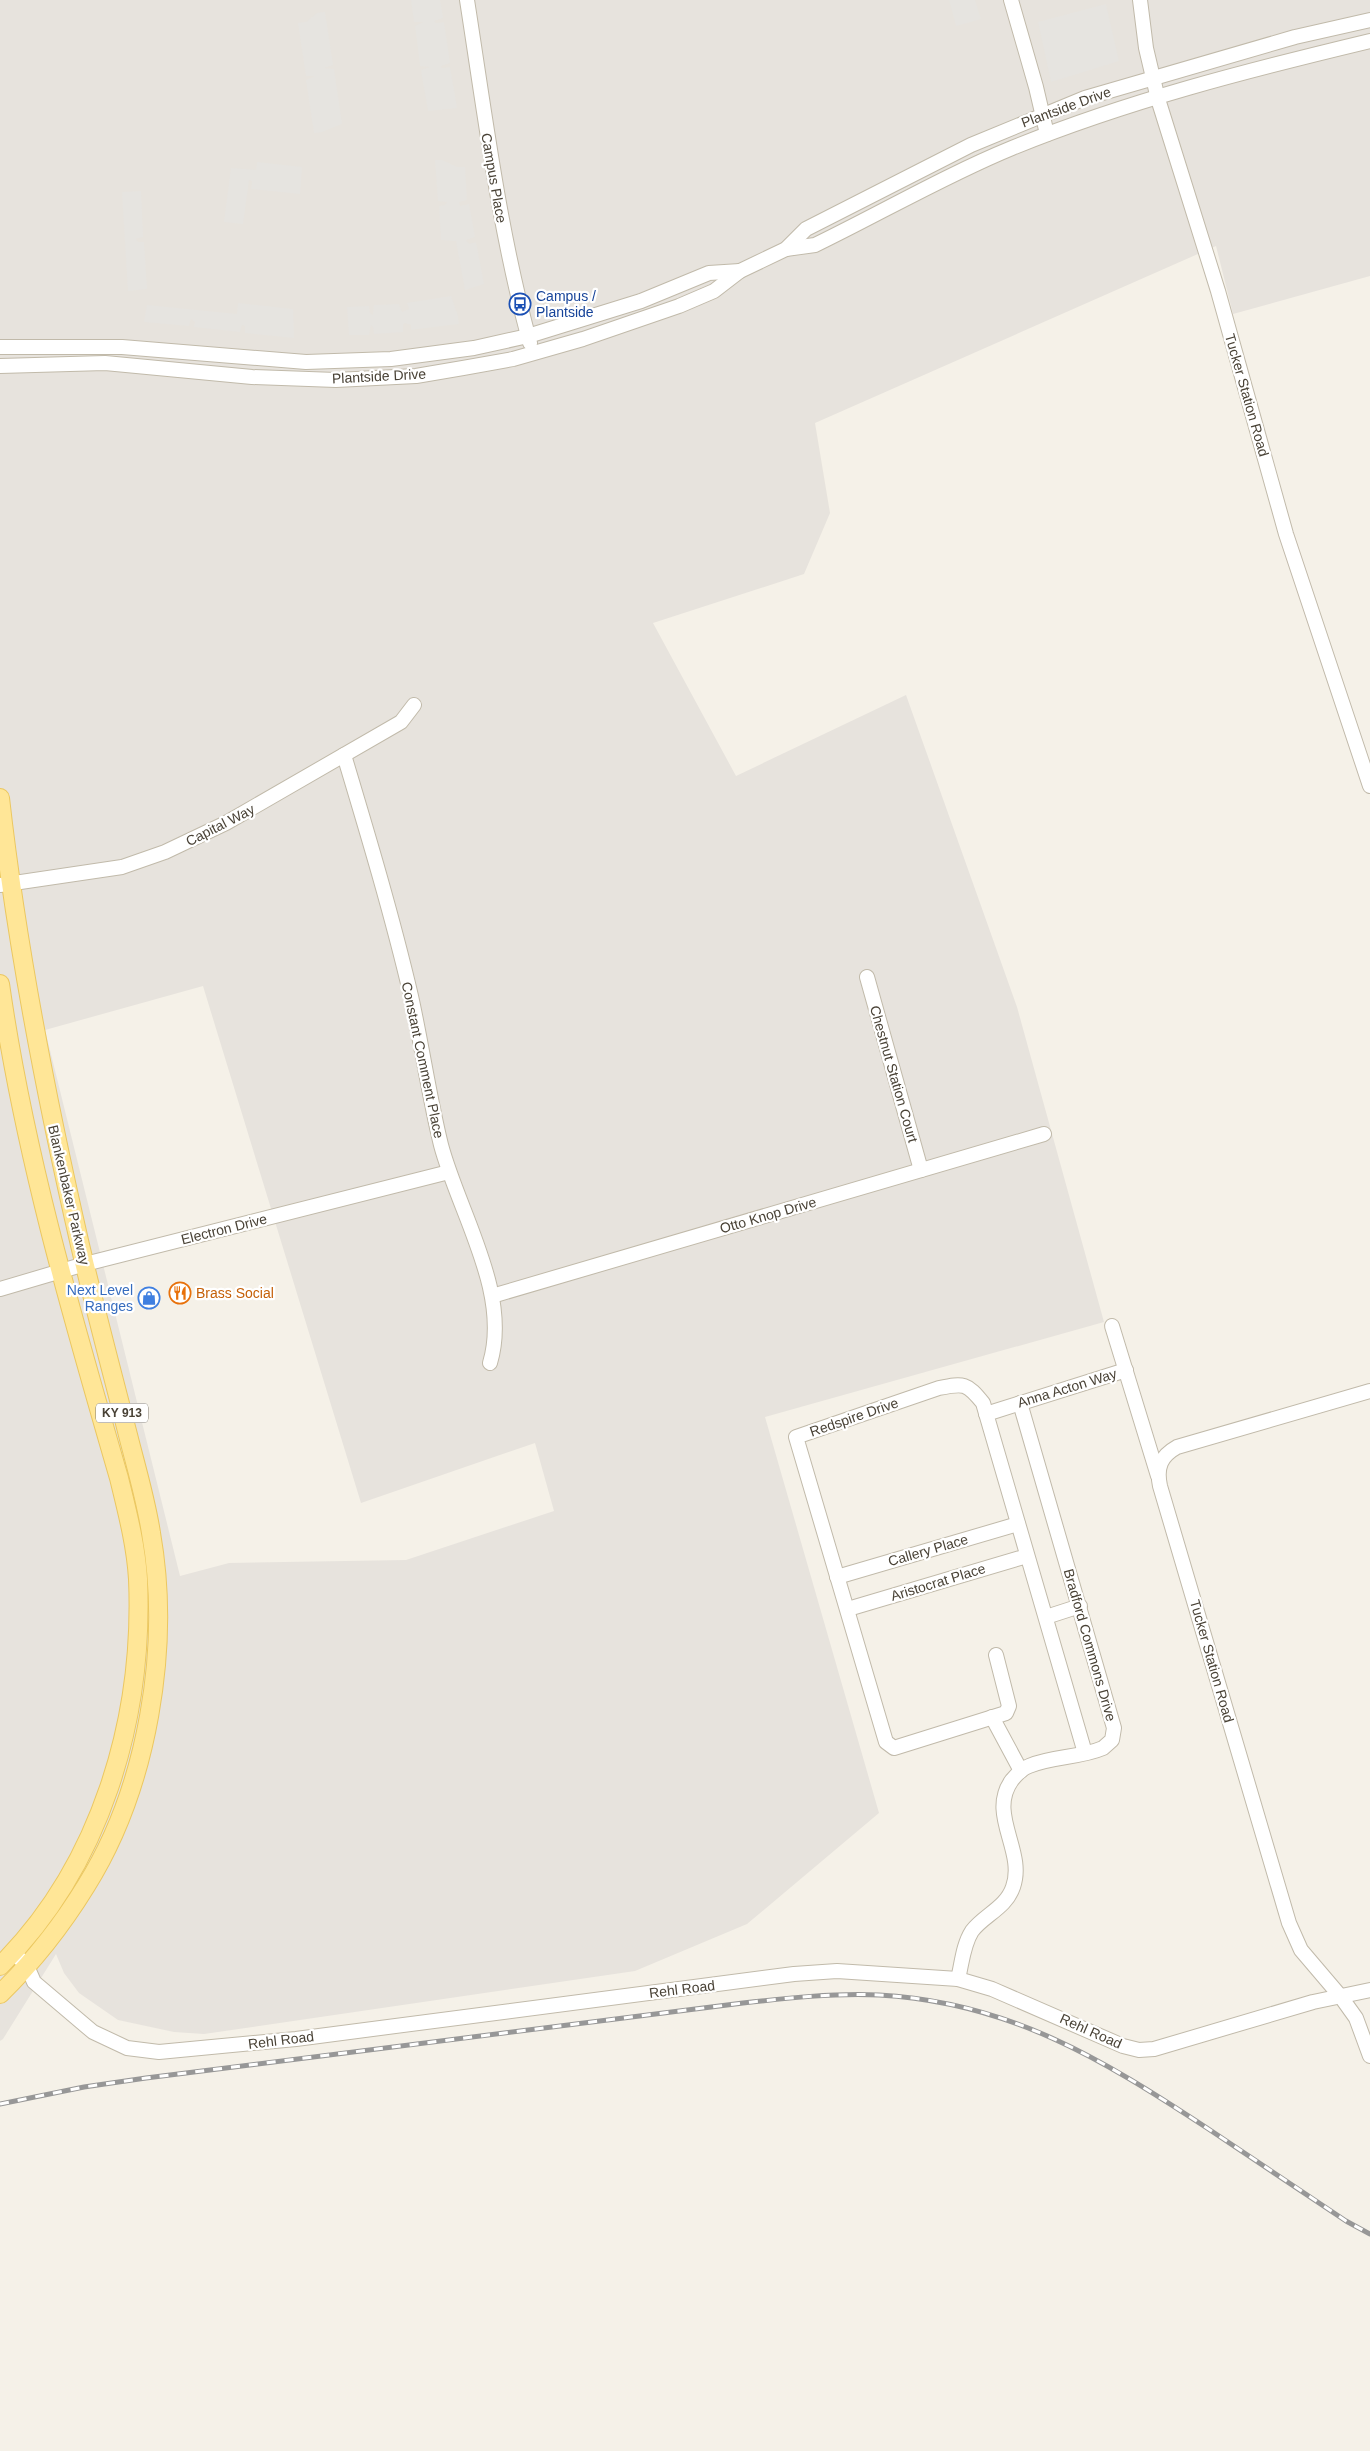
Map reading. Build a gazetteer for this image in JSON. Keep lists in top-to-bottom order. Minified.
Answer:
{"streets":{"main road":["Blankenbaker Parkway","KY 913"],"street":["Plantside Drive","Campus Place","Tucker Station Road","Capital Way","Constant Comment Place","Chestnut Station Court","Otto Knop Drive","Electron Drive","Anna Acton Way","Redspire Drive","Callery Place","Aristocrat Place","Bradford Commons Drive","Rehl Road"]},"crossings":[["Plantside Drive","Campus Place"],["Plantside Drive","Tucker Station Road"],["Tucker Station Road","Anna Acton Way"],["Tucker Station Road","Rehl Road"],["Capital Way","Constant Comment Place"],["Capital Way","Blankenbaker Parkway"],["Constant Comment Place","Otto Knop Drive"],["Constant Comment Place","Electron Drive"],["Chestnut Station Court","Otto Knop Drive"],["Blankenbaker Parkway","Electron Drive"],["Blankenbaker Parkway","Rehl Road"],["Anna Acton Way","Redspire Drive"],["Anna Acton Way","Bradford Commons Drive"],["Redspire Drive","Callery Place"],["Redspire Drive","Aristocrat Place"],["Redspire Drive","Bradford Commons Drive"]],"places":{"bus stop":["Campus / Plantside"],"restaurant":["Brass Social"],"shop":["Next Level Ranges"]}}
